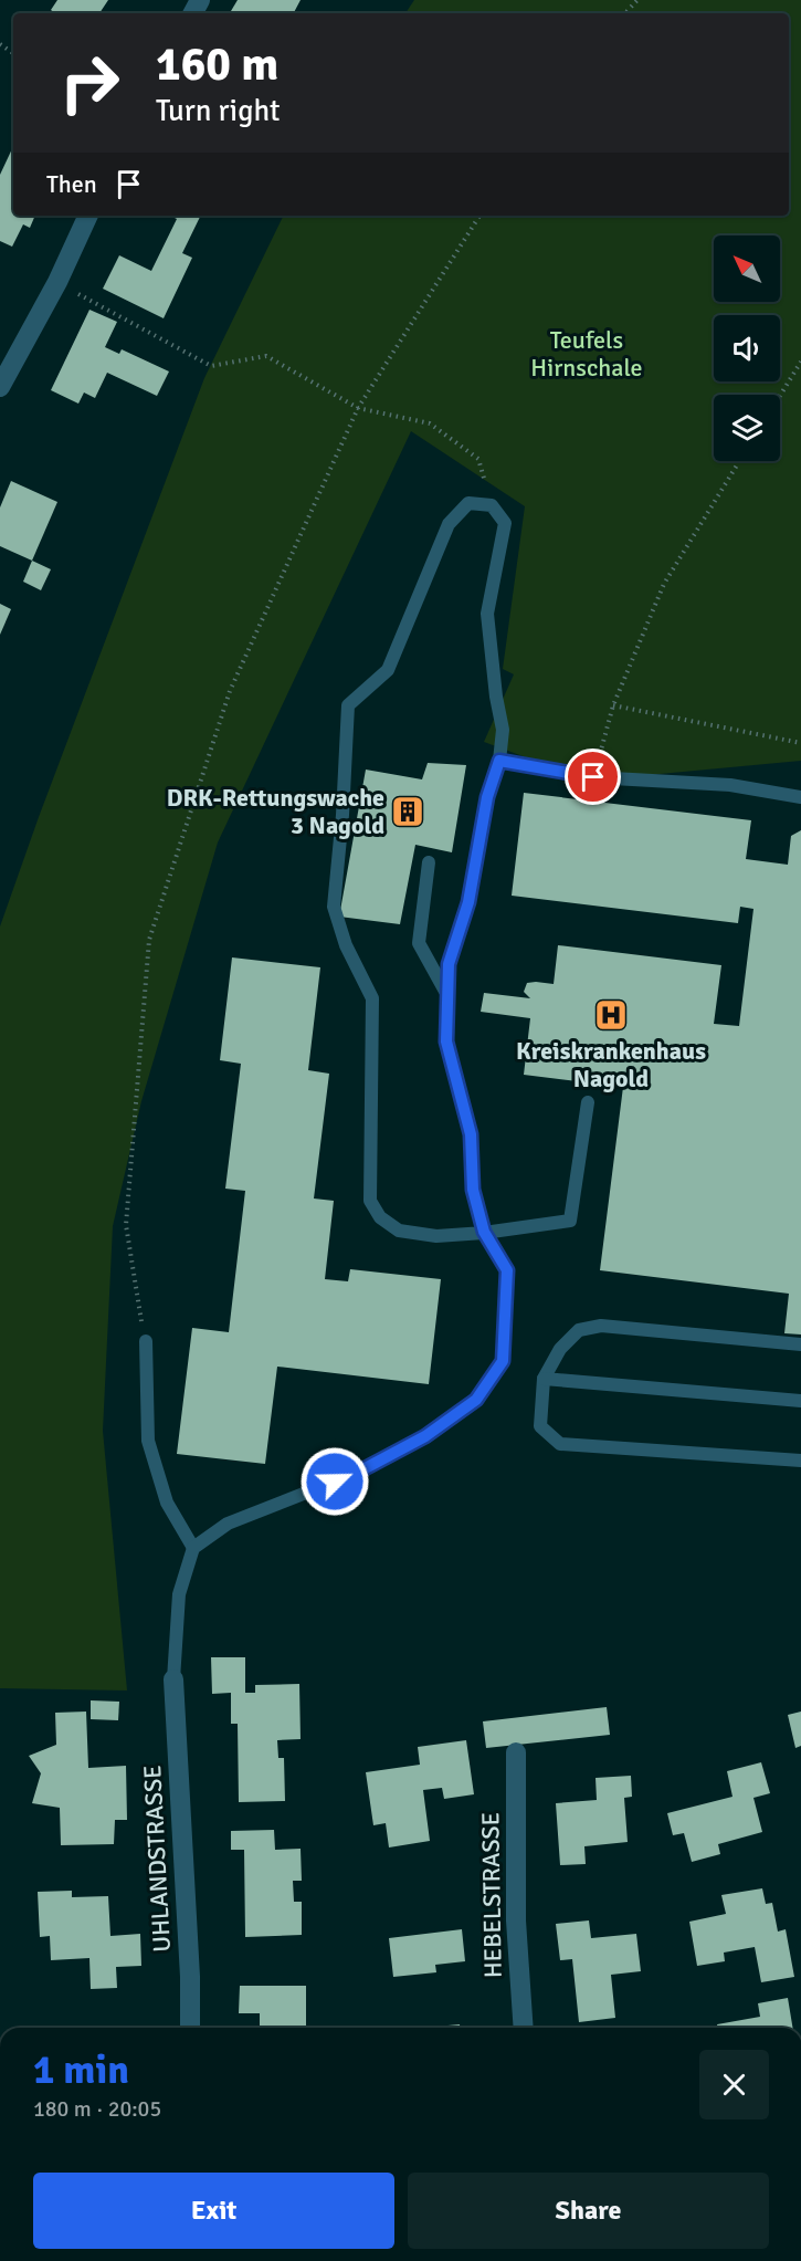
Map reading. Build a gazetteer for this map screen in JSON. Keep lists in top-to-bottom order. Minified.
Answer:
{"streets":{"street":["UHLANDSTRASSE","HEBELSTRASSE"]},"parks":["Teufels Hirnschale"],"places":{"building":["DRK-Rettungswache 3 Nagold"],"hospital":["Kreiskrankenhaus Nagold"]},"north":"top left","page":{"turn":["160 m","Turn right"],"then":"Then","heading":["1 min","180 m · 20:05"],"buttons":["Exit","Share"]}}
